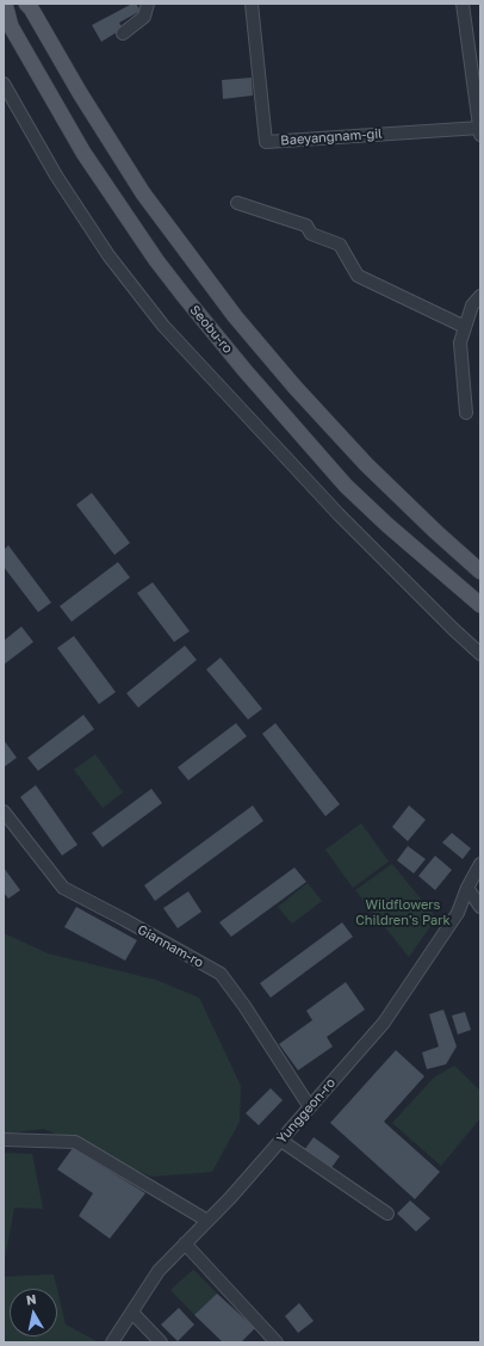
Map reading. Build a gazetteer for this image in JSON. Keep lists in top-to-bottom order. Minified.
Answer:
{"streets":{"main road":["Seobu-ro"],"street":["Baeyangnam-gil","Giannam-ro","Yunggeon-ro"]},"crossings":[["Giannam-ro","Yunggeon-ro"]],"parks":["Wildflowers Children's Park"],"north":"top"}
